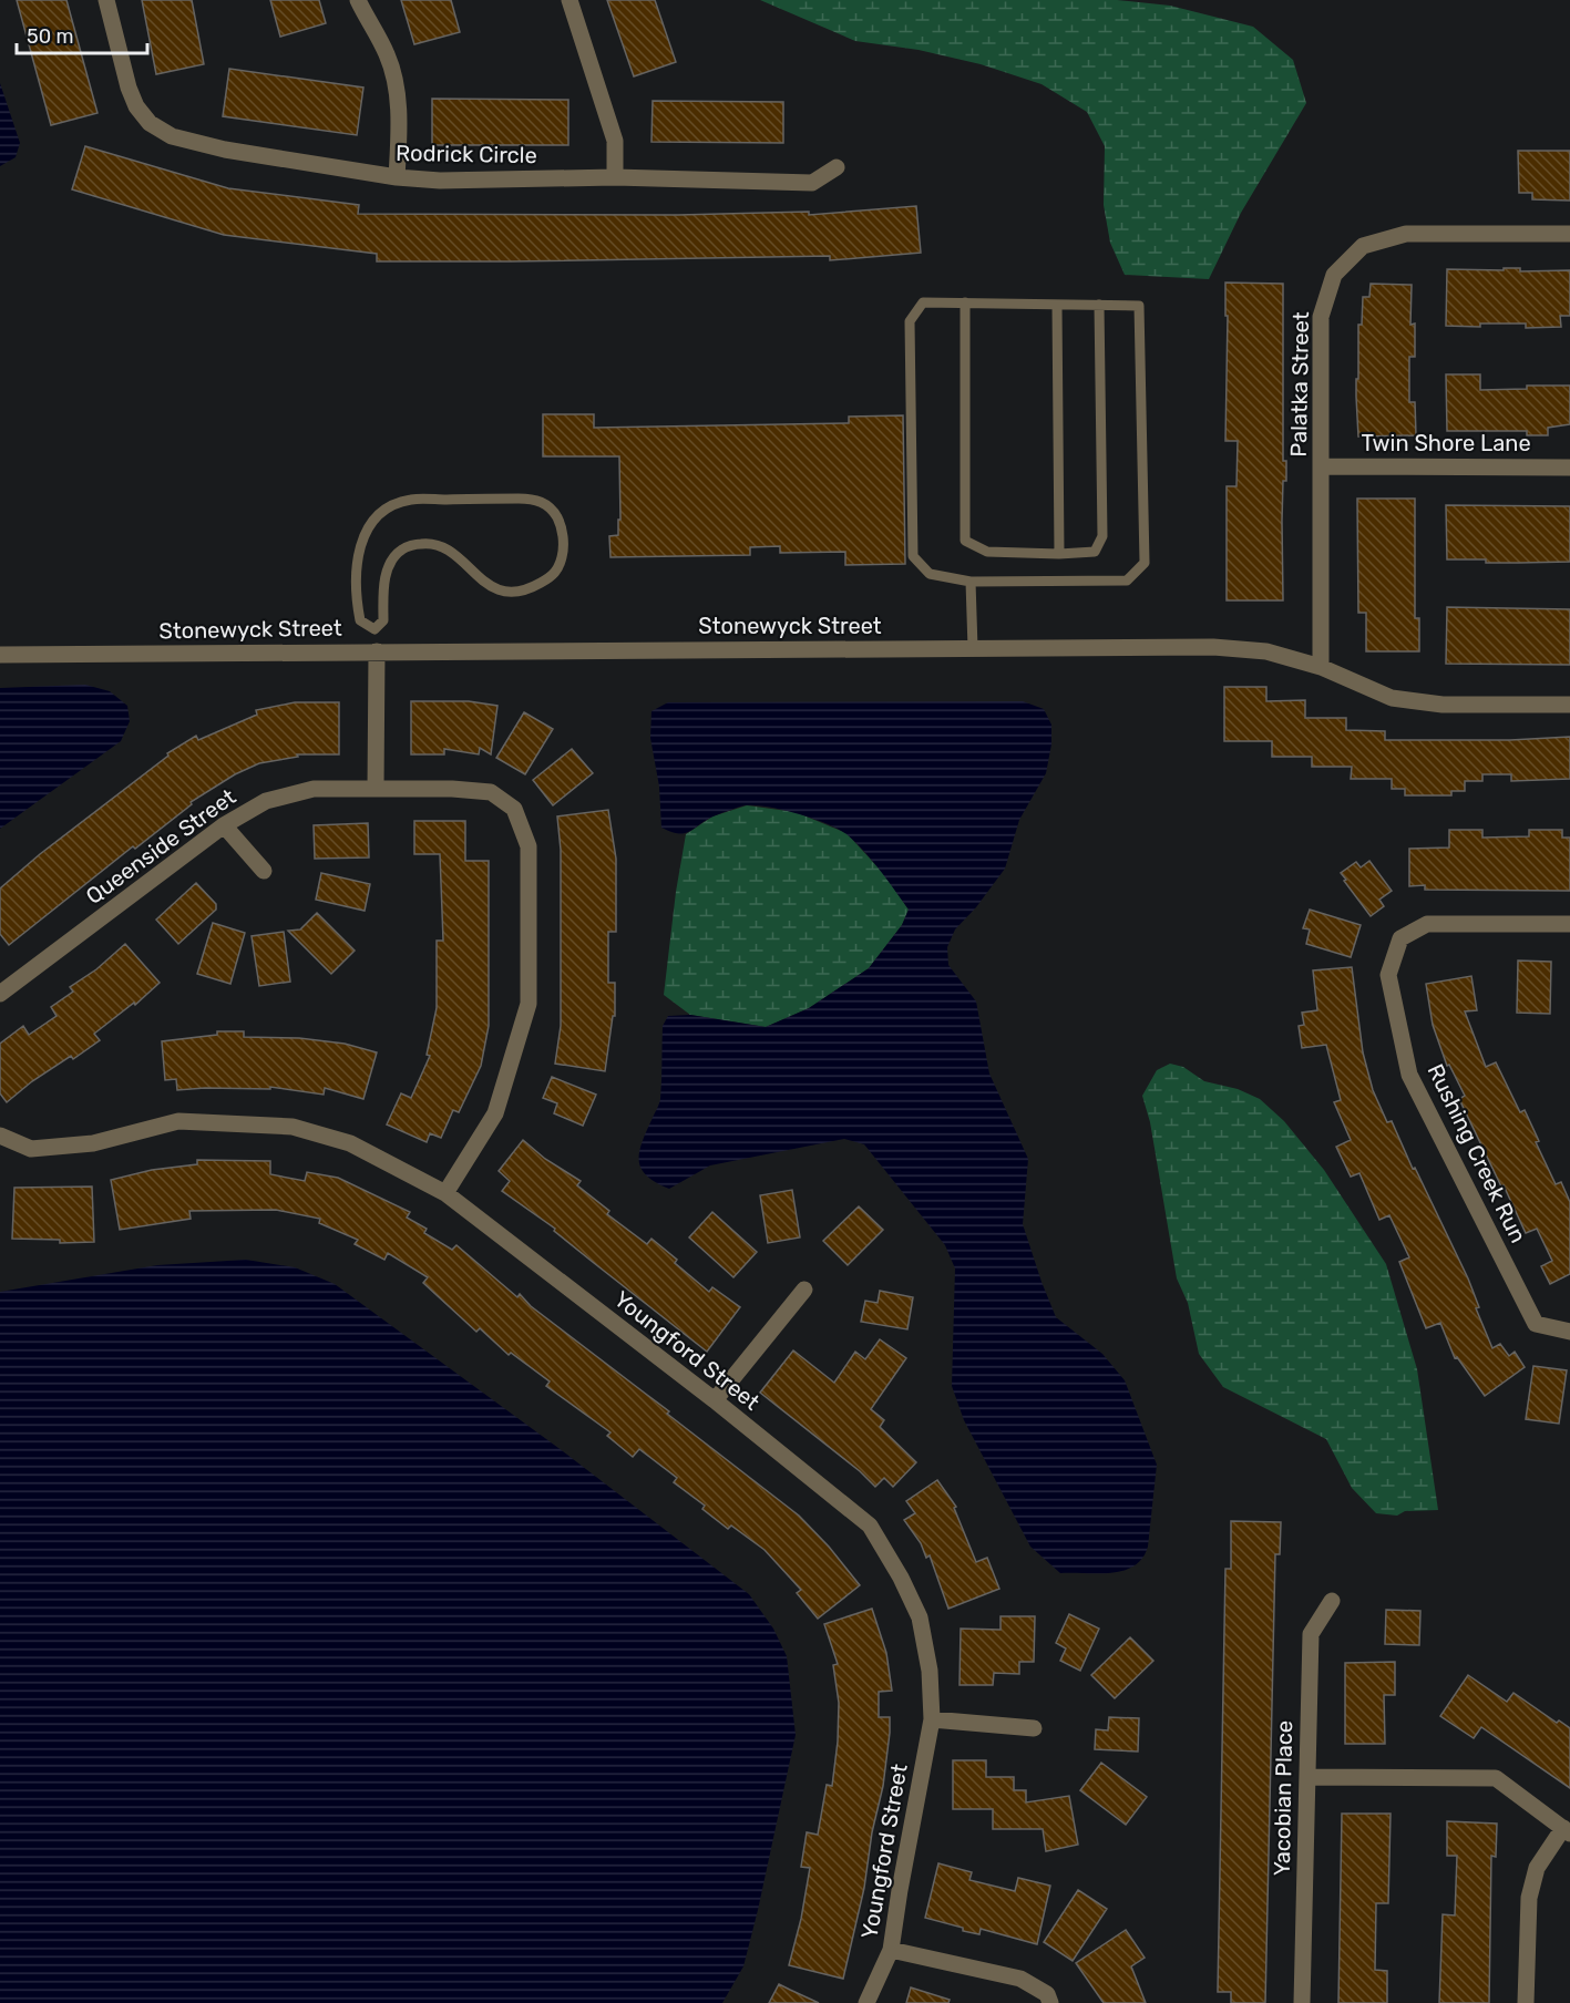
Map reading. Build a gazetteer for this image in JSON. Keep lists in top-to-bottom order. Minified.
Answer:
{"streets":{"street":["Rodrick Circle","Palatka Street","Twin Shore Lane","Stonewyck Street","Queenside Street","Rushing Creek Run","Youngford Street","Yacobian Place"]},"crossings":[["Palatka Street","Twin Shore Lane"],["Palatka Street","Stonewyck Street"],["Queenside Street","Youngford Street"]],"scale_bar":"50 m"}
